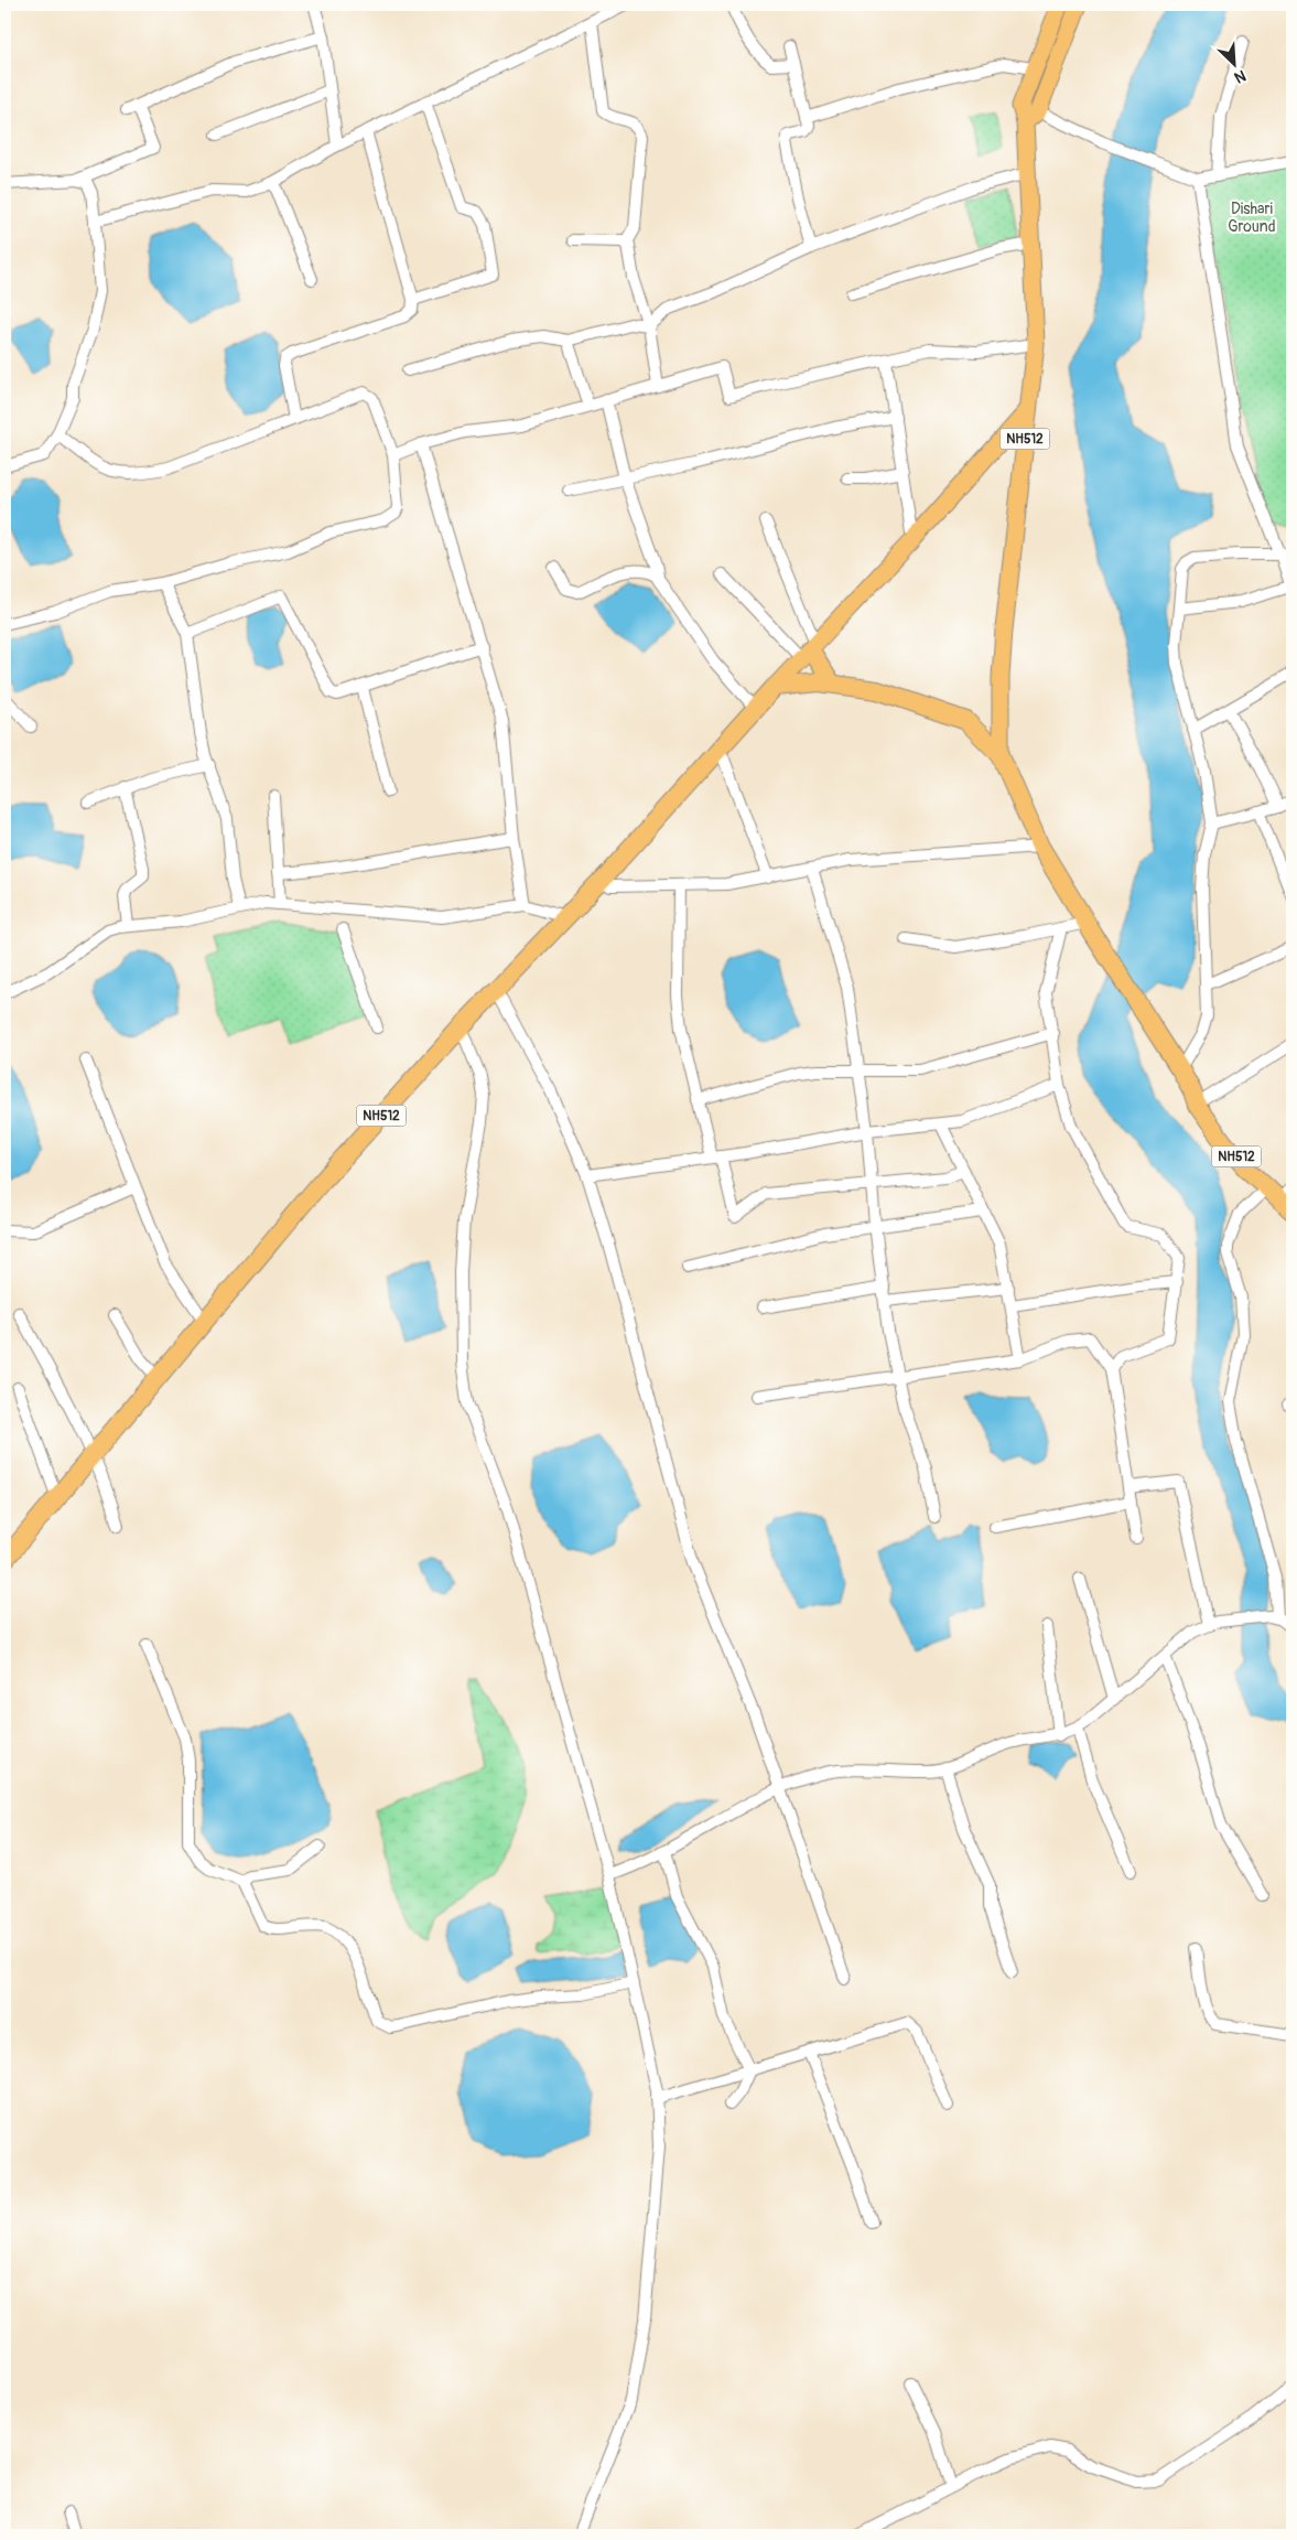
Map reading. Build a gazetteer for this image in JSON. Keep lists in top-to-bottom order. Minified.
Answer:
{"streets":{"highway":["NH512"]},"parks":["Dishari Ground"],"north":"bottom right"}
